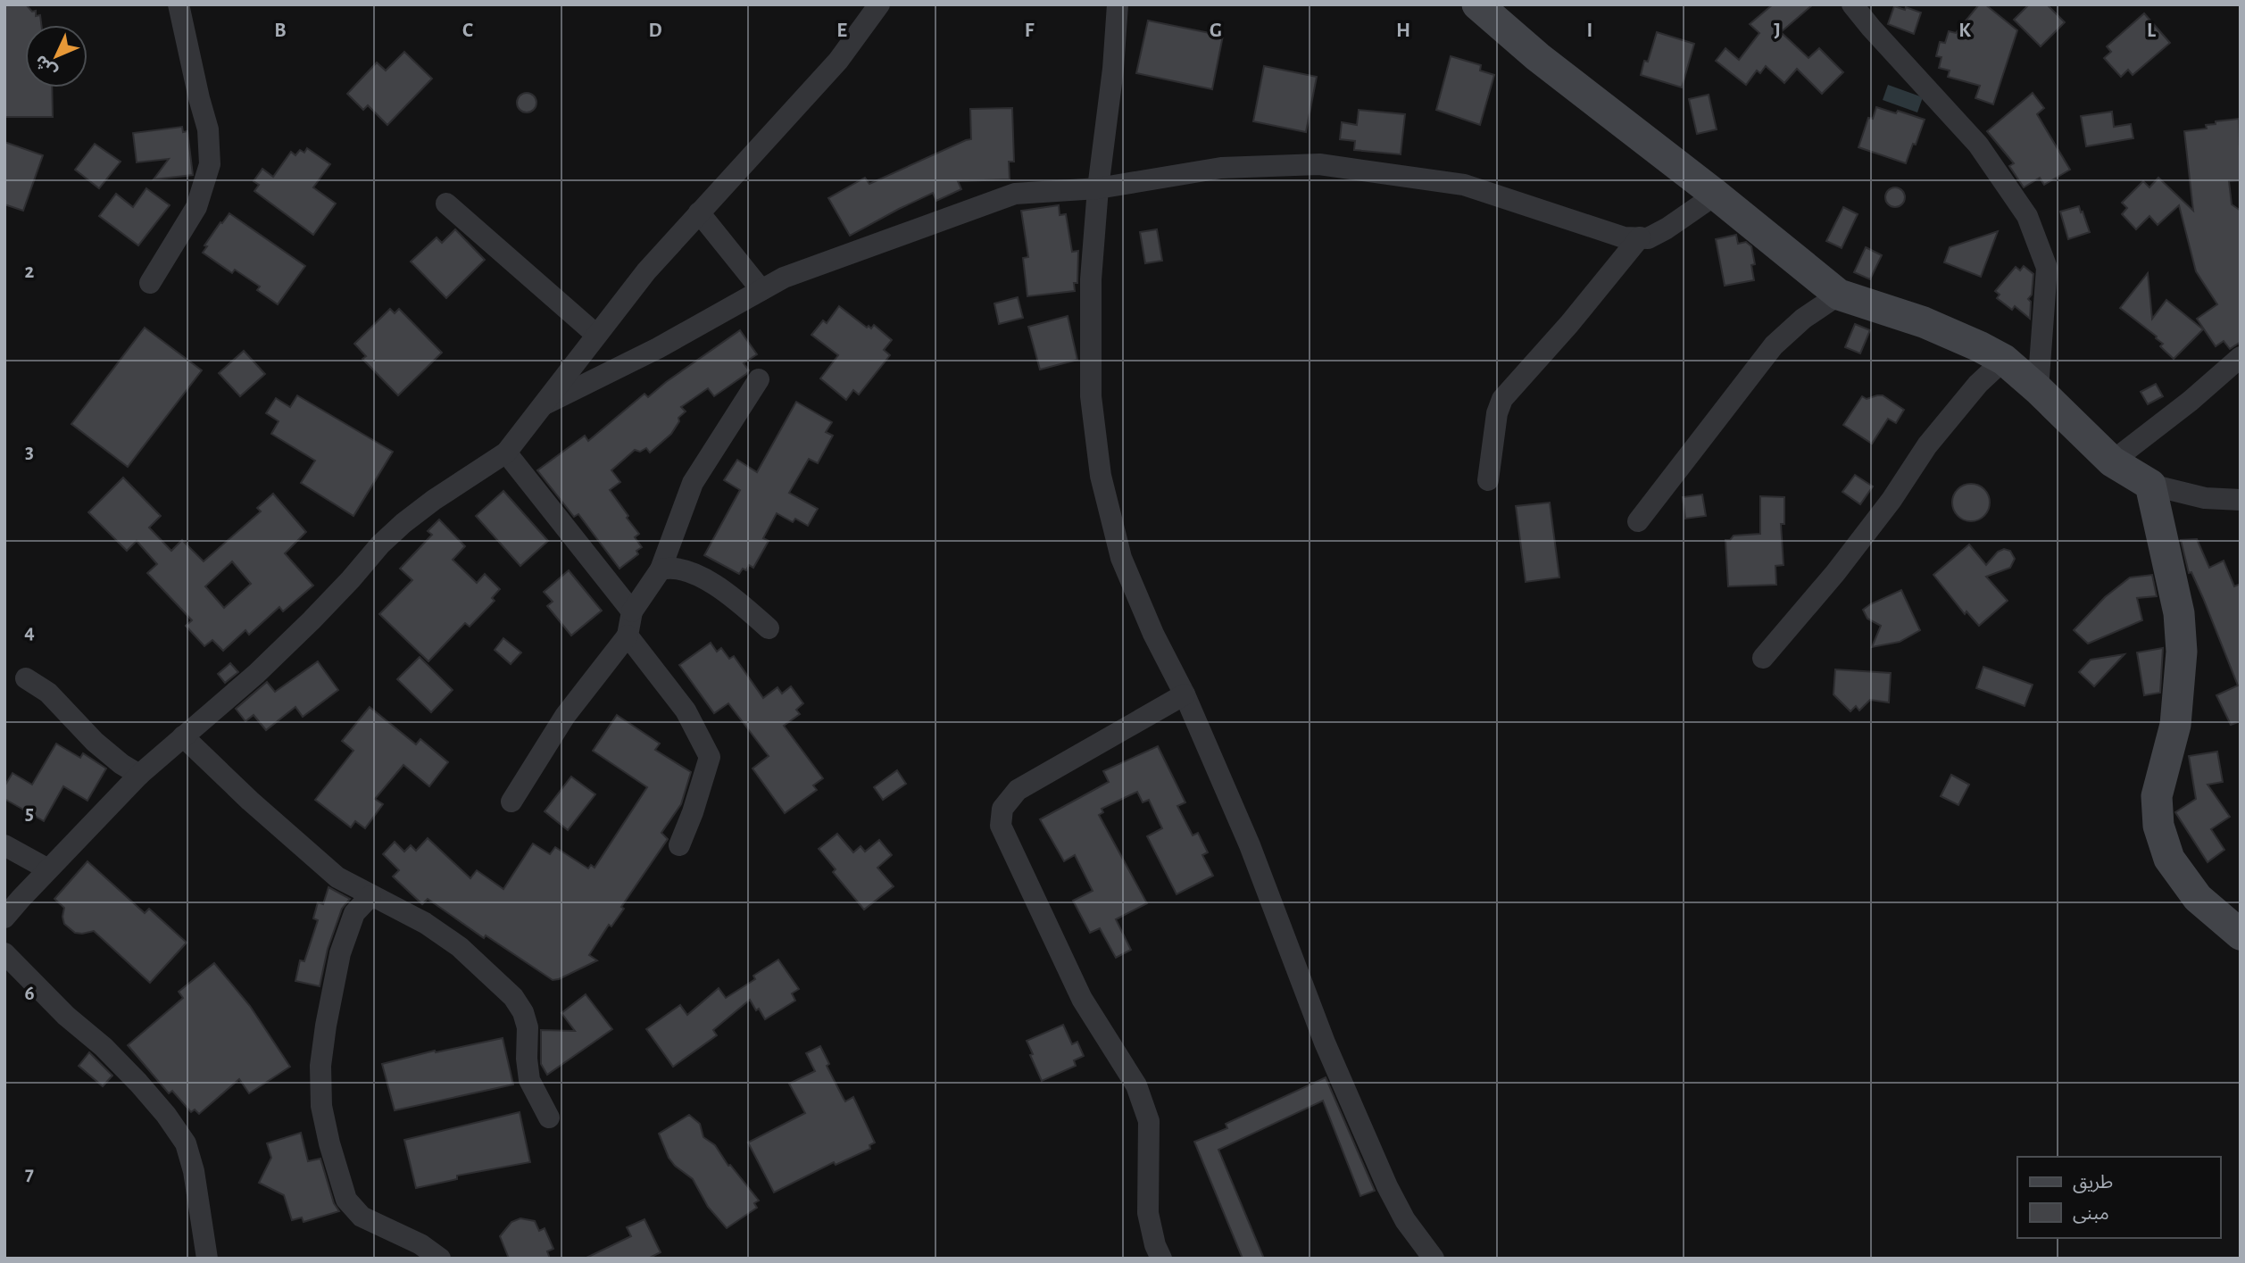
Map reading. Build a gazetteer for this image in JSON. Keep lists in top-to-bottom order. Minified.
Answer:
{"legend":["طريق","مبنى"],"north":"bottom left","grid":{"columns":["B","C","D","E","F","G","H","I","J","K","L"],"rows":["2","3","4","5","6","7"]}}
